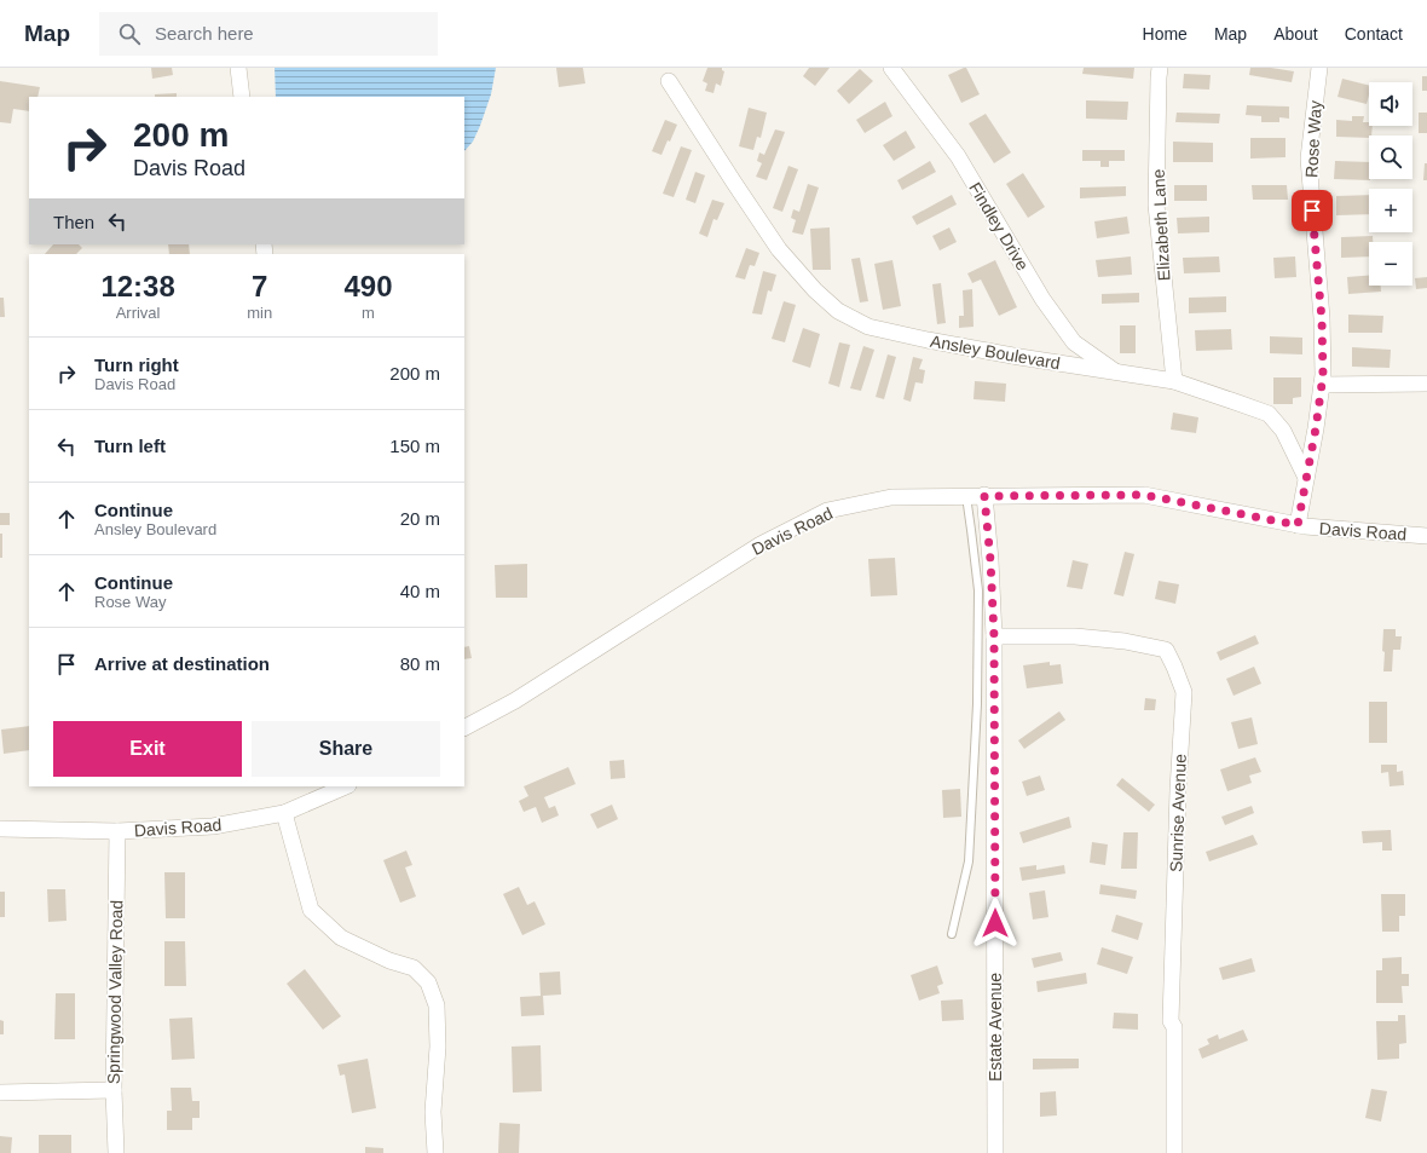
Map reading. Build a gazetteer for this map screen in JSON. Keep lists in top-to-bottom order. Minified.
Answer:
{"streets":{"street":["Rose Way","Elizabeth Lane","Findley Drive","Ansley Boulevard","Davis Road","Sunrise Avenue","Springwood Valley Road","Estate Avenue"]},"crossings":[["Elizabeth Lane","Ansley Boulevard"],["Findley Drive","Ansley Boulevard"],["Davis Road","Springwood Valley Road"],["Davis Road","Estate Avenue"],["Sunrise Avenue","Estate Avenue"]],"page":{"header":"Map","search":"Search here","nav":["Home","Map","About","Contact"],"map_buttons":["+","−"],"turn":["200 m","Davis Road"],"then":"Then","eta":["12:38","Arrival","7","min","490","m"],"list":[{"name":"Turn right","note":"Davis Road","value":"200 m"},{"name":"Turn left","value":"150 m"},{"name":"Continue","note":"Ansley Boulevard","value":"20 m"},{"name":"Continue","note":"Rose Way","value":"40 m"},{"name":"Arrive at destination","value":"80 m"}],"buttons":["Exit","Share"]}}
